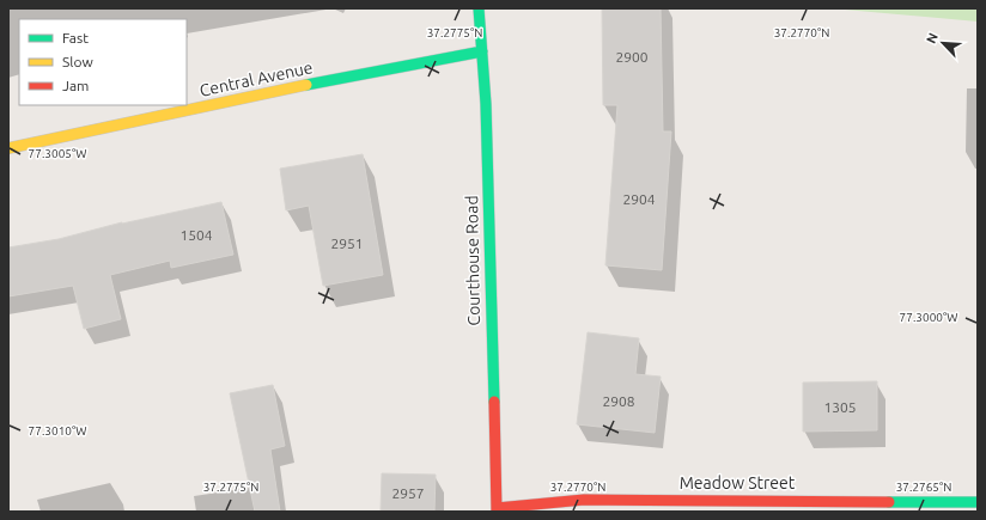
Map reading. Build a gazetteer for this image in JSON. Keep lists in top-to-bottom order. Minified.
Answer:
{"streets":{"street":["Central Avenue","Courthouse Road","Meadow Street"]},"crossings":[["Central Avenue","Courthouse Road"],["Courthouse Road","Meadow Street"]],"house_numbers":["2900","2904","1504","2951","2908","1305","2957"],"legend":["Fast","Slow","Jam"],"north":"top left","coordinates":["37.2775°N","37.2770°N","77.3005°W","77.3000°W","77.3010°W","37.2765°N"]}
